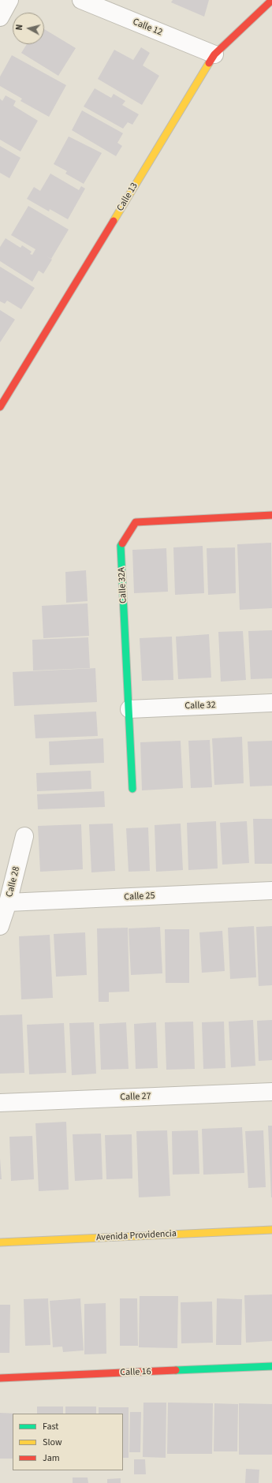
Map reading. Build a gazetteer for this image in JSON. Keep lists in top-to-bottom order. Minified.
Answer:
{"streets":{"street":["Calle 12","Calle 13","Calle 32A","Calle 32","Calle 28","Calle 25","Calle 27","Avenida Providencia","Calle 16"]},"crossings":[["Calle 12","Calle 13"],["Calle 32A","Calle 32"],["Calle 28","Calle 25"]],"legend":["Fast","Slow","Jam"],"north":"left"}
